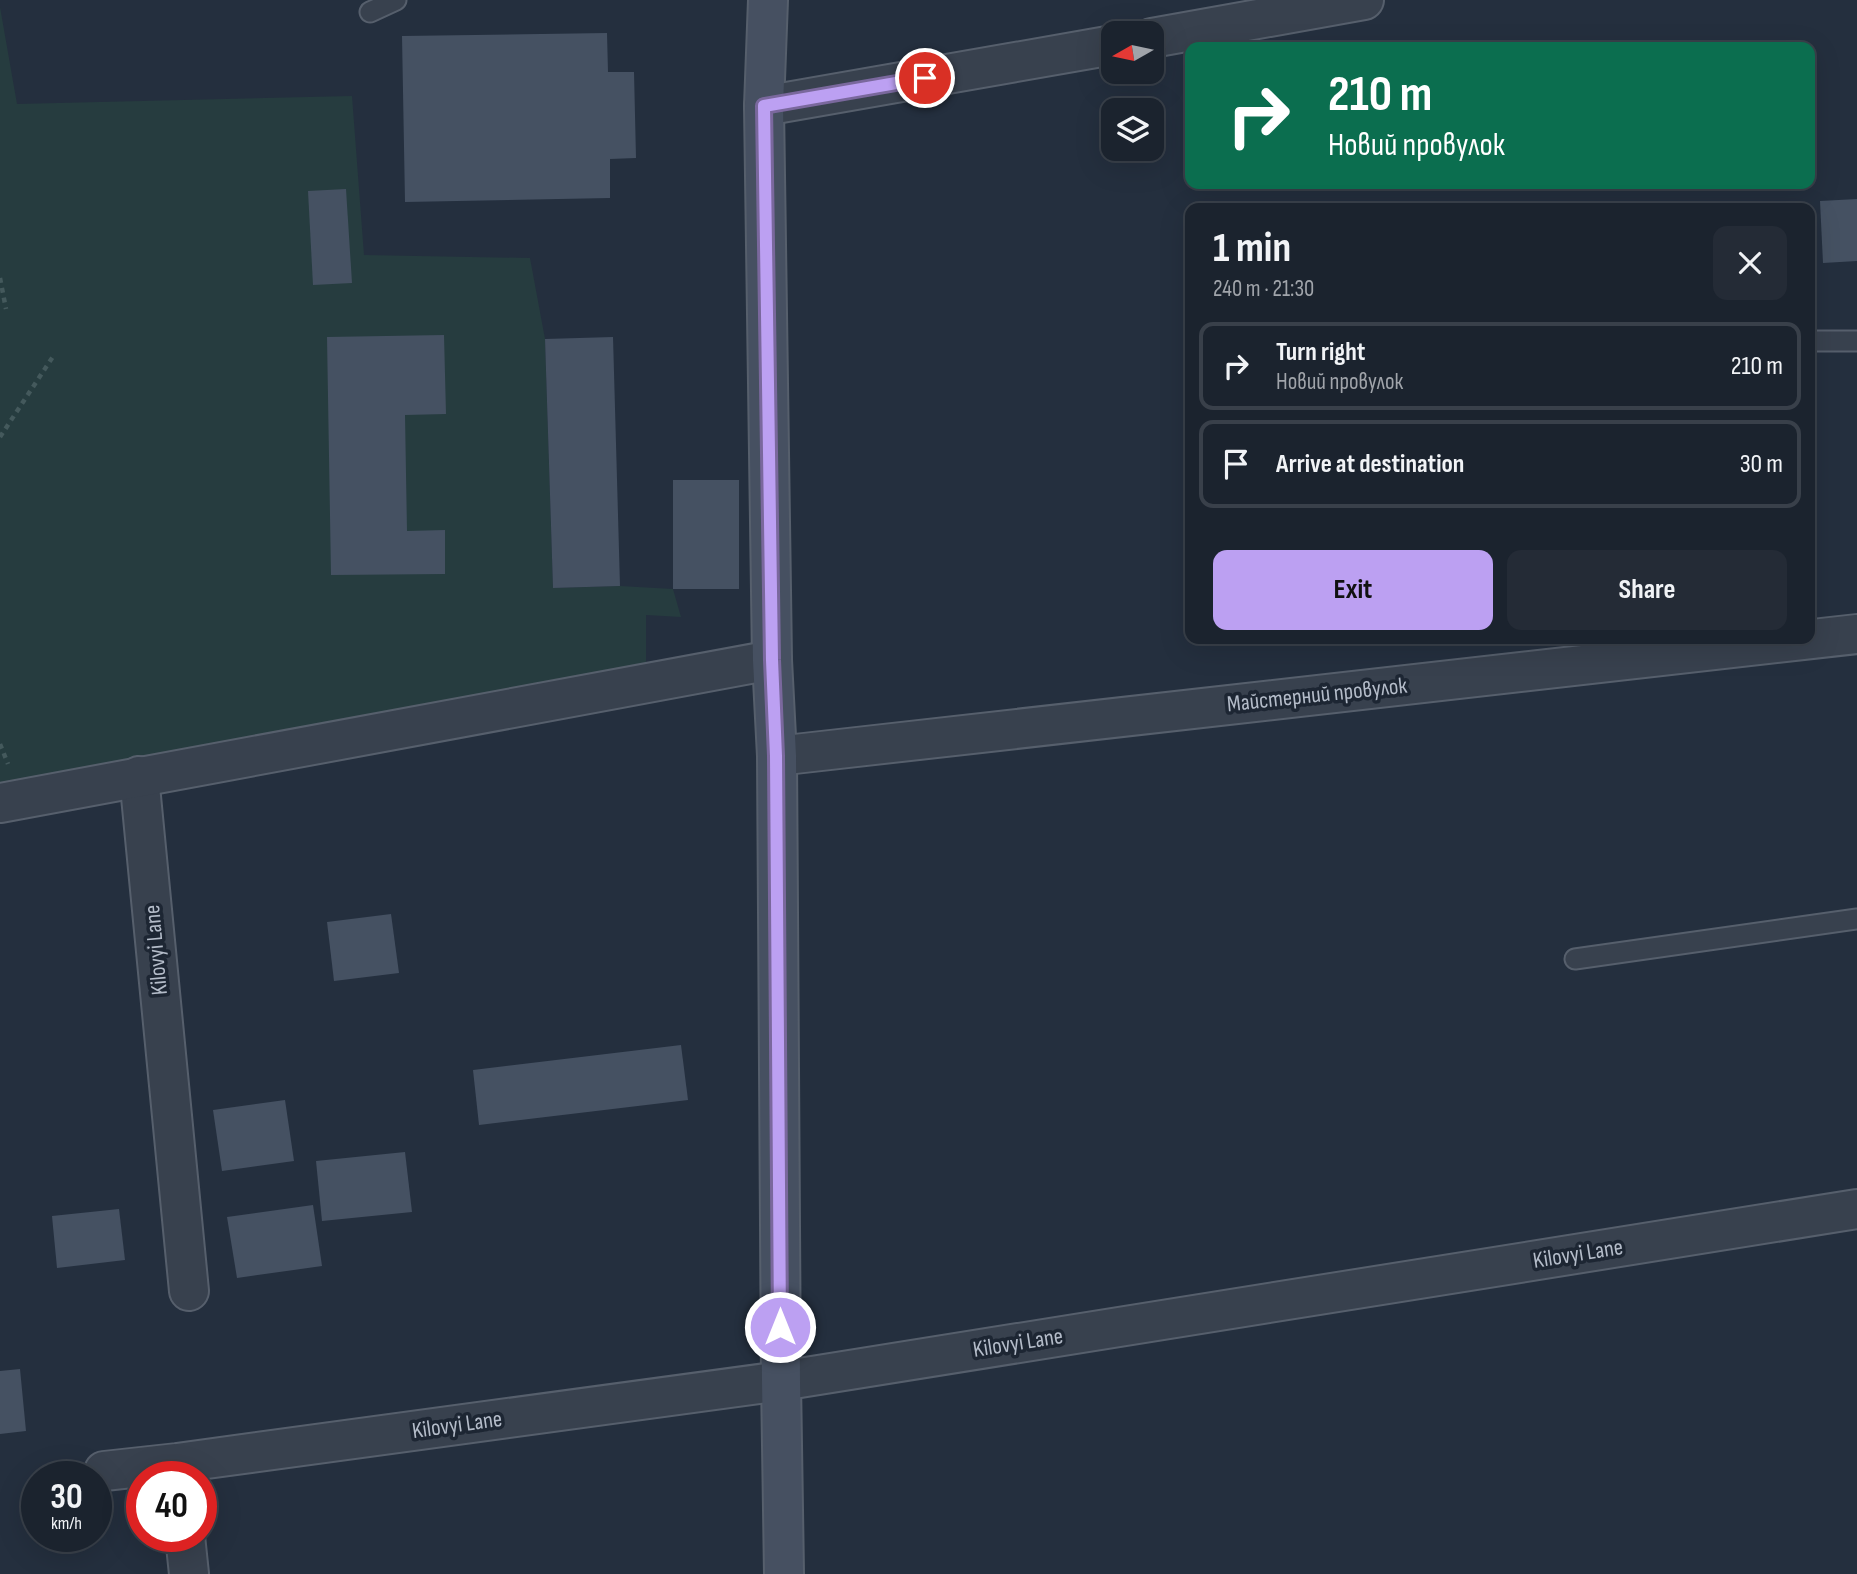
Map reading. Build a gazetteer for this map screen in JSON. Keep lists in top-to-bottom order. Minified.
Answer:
{"streets":{"street":["Майстерний провулок","Kilovyi Lane"]},"north":"left","page":{"turn":["210 m","Новий провулок"],"heading":["1 min","240 m · 21:30"],"list":[{"name":"Turn right","note":"Новий провулок","value":"210 m"},{"name":"Arrive at destination","value":"30 m"}],"buttons":["Exit","Share"],"speed":"30 km/h","limit":"40"}}
